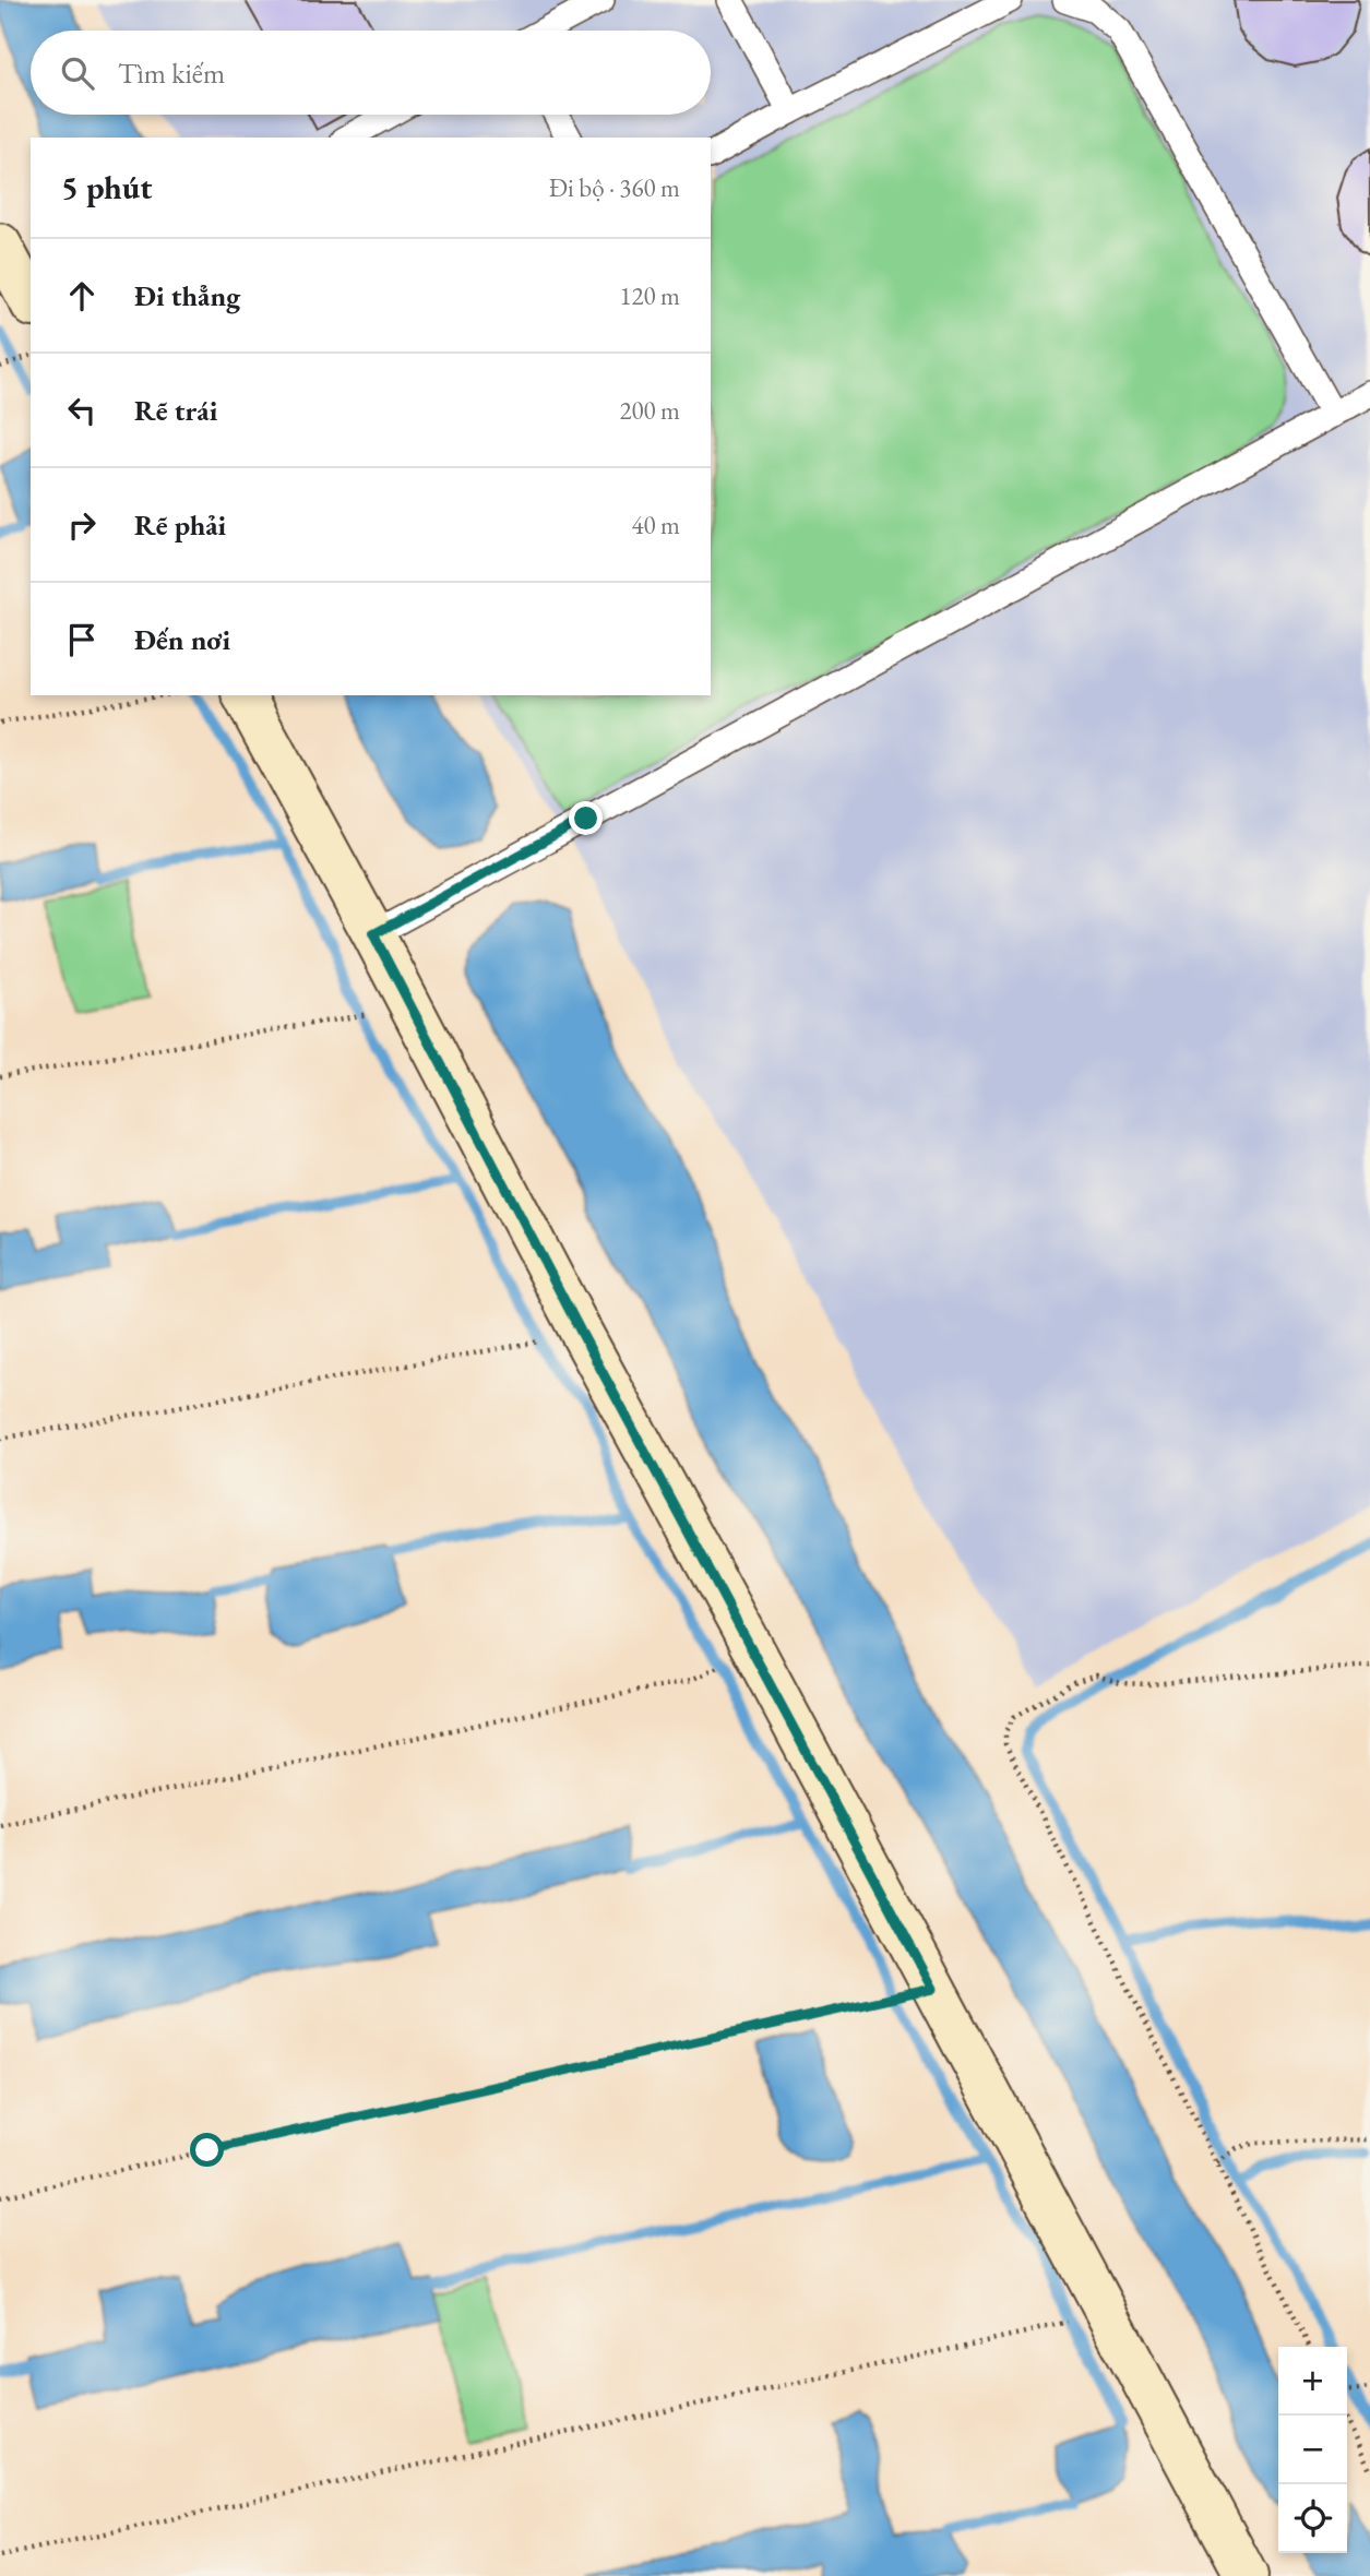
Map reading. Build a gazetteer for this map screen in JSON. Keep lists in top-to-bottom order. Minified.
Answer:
{"page":{"search":"Tìm kiếm","heading":["5 phút","Đi bộ · 360 m"],"list":[["Đi thẳng","120 m"],["Rẽ trái","200 m"],["Rẽ phải","40 m"],"Đến nơi"],"map_buttons":["+","−"]}}
